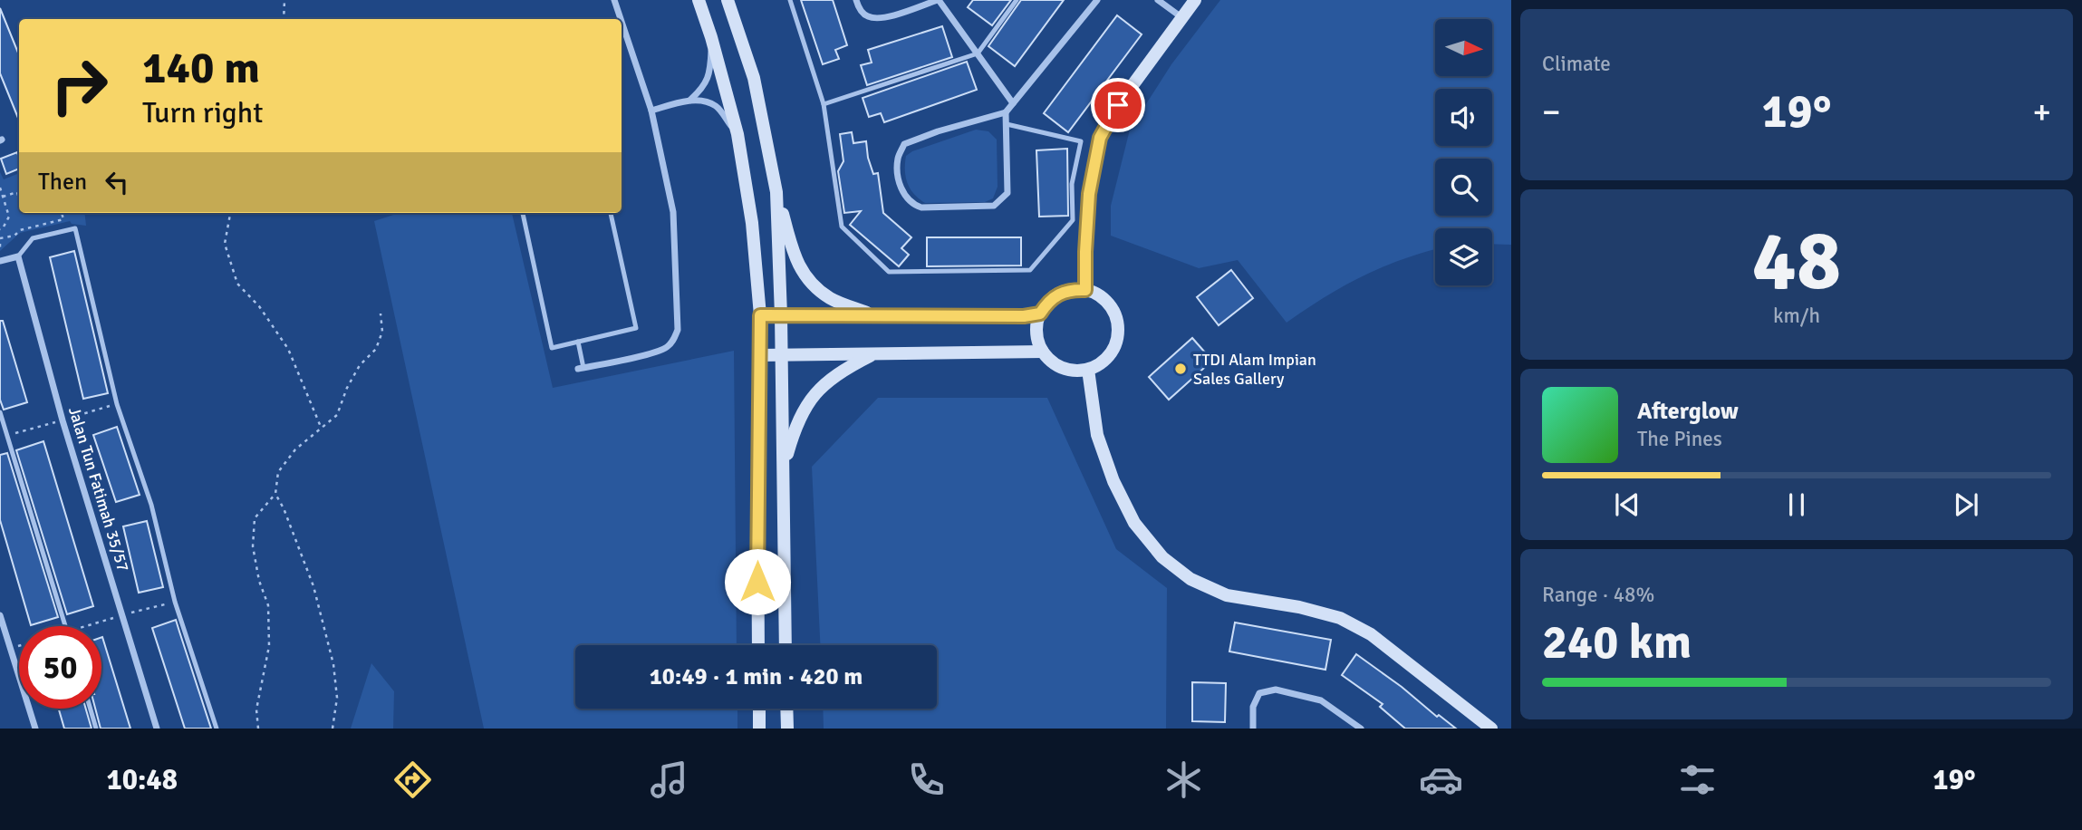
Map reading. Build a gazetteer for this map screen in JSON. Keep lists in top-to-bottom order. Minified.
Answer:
{"streets":{"street":["Jalan Tun Fatimah 35/57"]},"places":["TTDI Alam Impian Sales Gallery"],"north":"right","page":{"tile":["Climate",["48","km/h"],["Range · 48%","240 km"]],"turn":["140 m","Turn right"],"heat":["−","19°","+"],"then":"Then","song":["Afterglow","The Pines"],"limit":"50","trip":"10:49 · 1 min · 420 m","tabs":["10:48","19°"]}}
